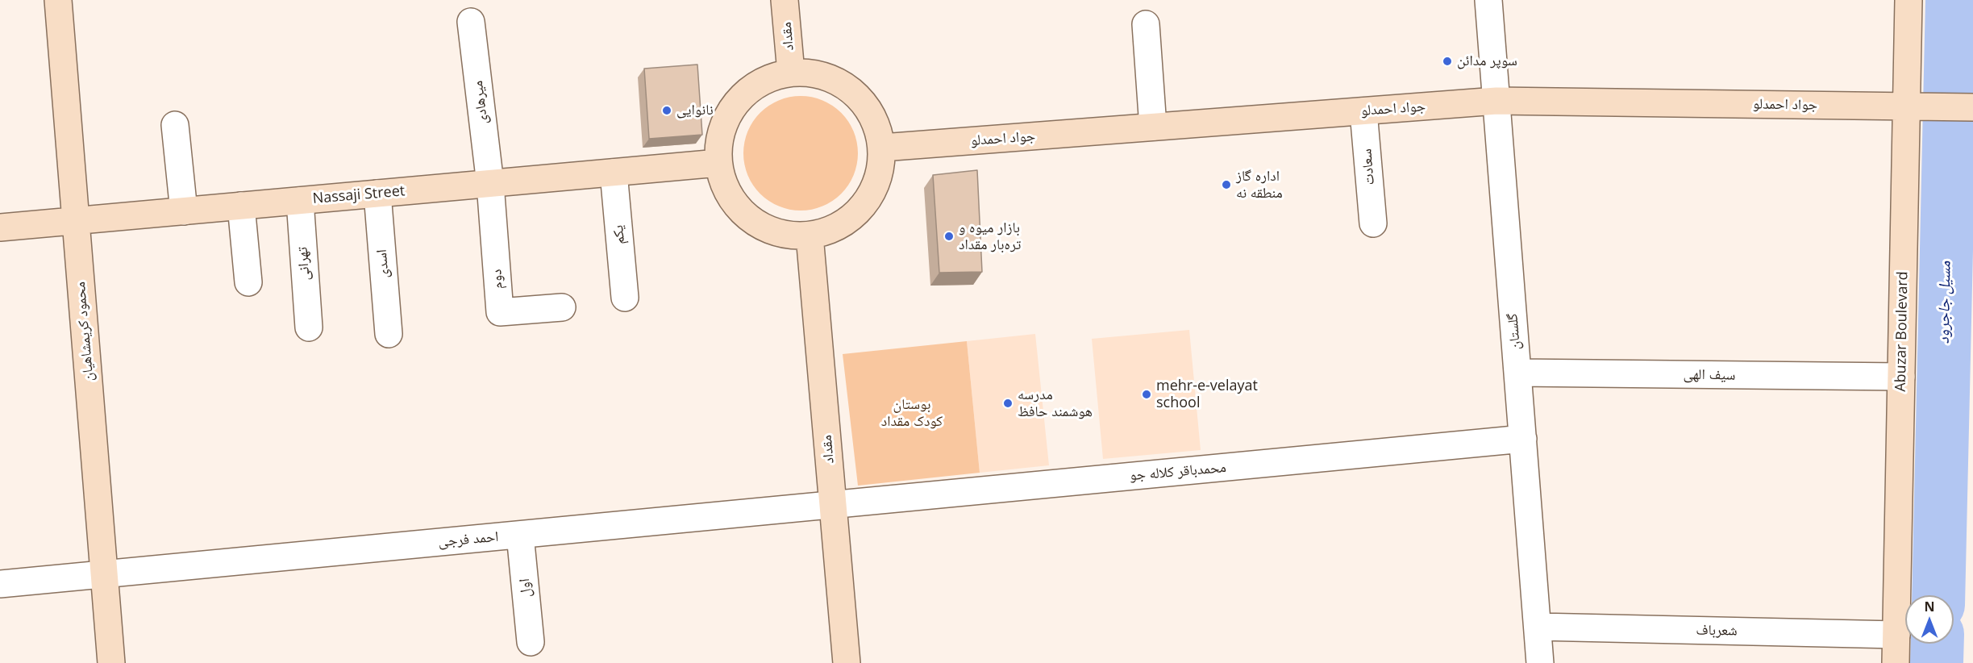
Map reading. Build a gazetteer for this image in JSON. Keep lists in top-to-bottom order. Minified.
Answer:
{"streets":{"street":["مقداد","میرهادی","جواد احمدلو","سعادت","Nassaji Street","یکم","تهرانی","اسدی","دوم","محمود کریمشاهیان","گلستان","Abuzar Boulevard","سیف الهی","محمدباقر کلاله جو","احمد فرجی","اول","شعرباف"]},"crossings":[["مقداد","جواد احمدلو"],["مقداد","Nassaji Street"],["مقداد","محمدباقر کلاله جو"],["مقداد","احمد فرجی"],["میرهادی","Nassaji Street"],["میرهادی","دوم"],["جواد احمدلو","سعادت"],["جواد احمدلو","Nassaji Street"],["جواد احمدلو","گلستان"],["جواد احمدلو","Abuzar Boulevard"],["Nassaji Street","یکم"],["Nassaji Street","تهرانی"],["Nassaji Street","اسدی"],["Nassaji Street","دوم"],["Nassaji Street","محمود کریمشاهیان"],["محمود کریمشاهیان","احمد فرجی"],["گلستان","سیف الهی"],["گلستان","محمدباقر کلاله جو"],["گلستان","شعرباف"],["Abuzar Boulevard","سیف الهی"],["Abuzar Boulevard","شعرباف"],["محمدباقر کلاله جو","احمد فرجی"],["احمد فرجی","اول"]],"water":["مسیل جاجرود"],"parks":["بوستان کودک مقداد"],"places":["سوپر مدائن","نانوایی","اداره گاز منطقه نه","بازار میوه و تره‌بار مقداد","mehr-e-velayat school","مدرسه هوشمند حافظ"],"north":"top"}
